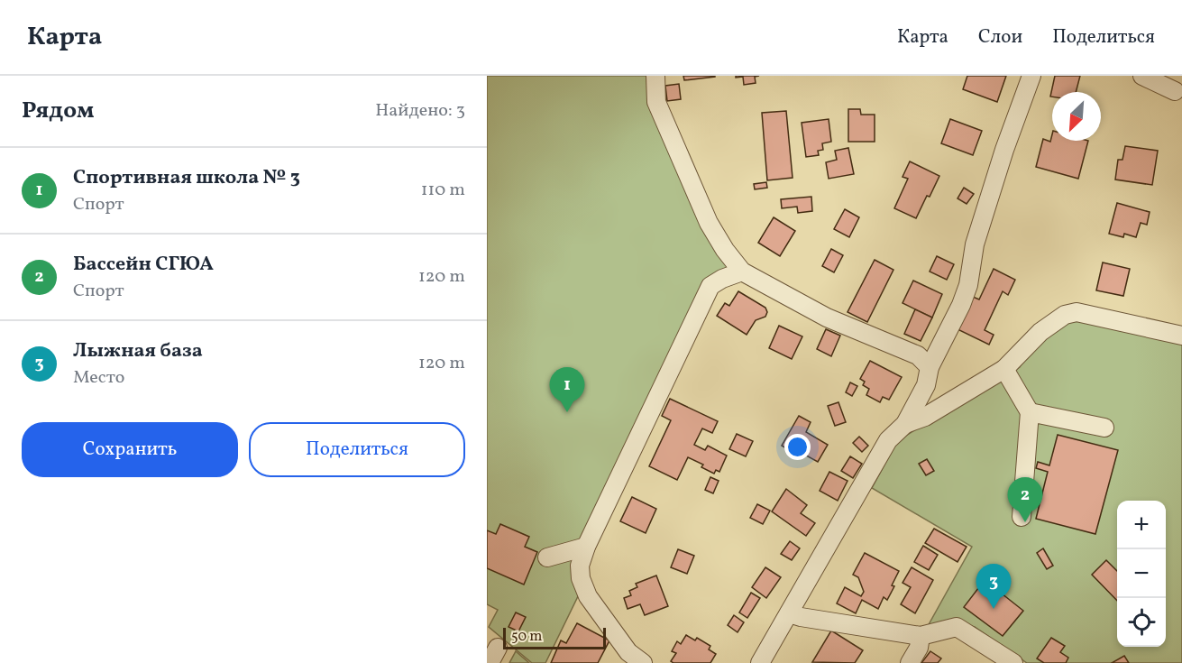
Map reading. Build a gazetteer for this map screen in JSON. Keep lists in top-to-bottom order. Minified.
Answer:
{"scale_bar":"50 m","north":"bottom left","page":{"header":"Карта","nav":["Карта","Слои","Поделиться"],"heading":["Рядом","Найдено: 3"],"list":[{"mark":"1","name":"Спортивная школа № 3","note":"Спорт","value":"110 m"},{"mark":"2","name":"Бассейн СГЮА","note":"Спорт","value":"120 m"},{"mark":"3","name":"Лыжная база","note":"Место","value":"120 m"}],"pins":["1","2","3"],"buttons":["Сохранить","Поделиться"],"map_buttons":["+","−"],"scale":"50 m"}}
